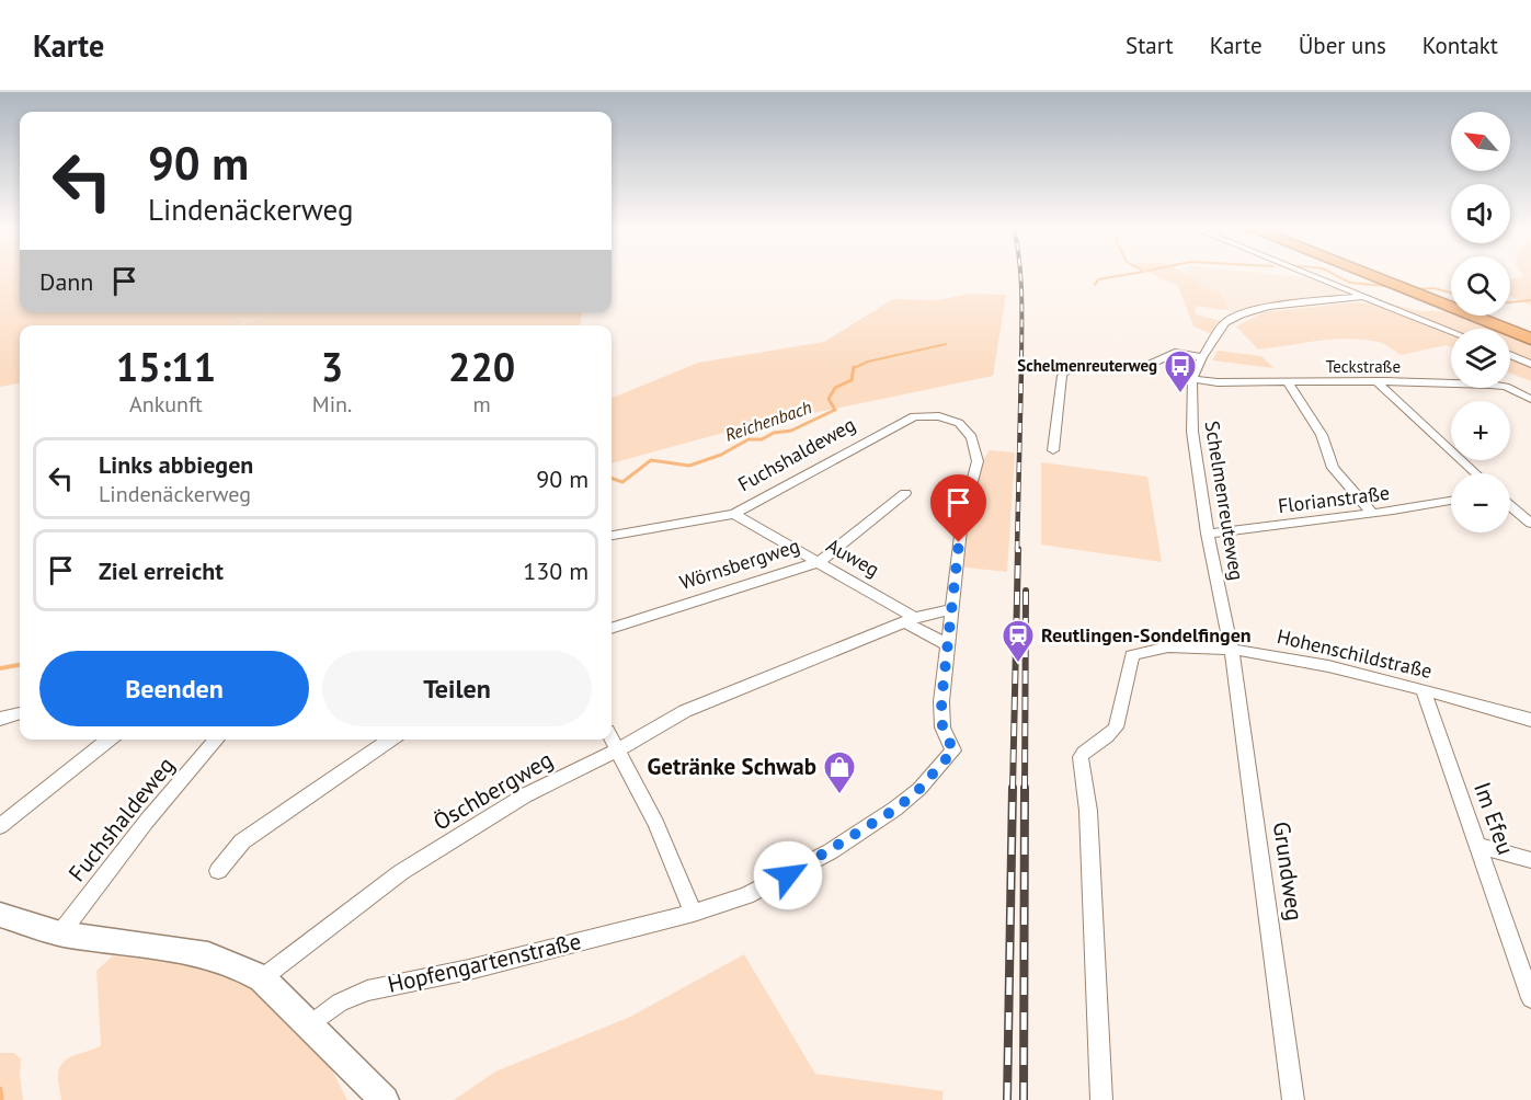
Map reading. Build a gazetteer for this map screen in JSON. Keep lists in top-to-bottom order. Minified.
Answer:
{"streets":{"street":["Teckstraße","Fuchshaldeweg","Florianstraße","Schelmenreuteweg","Auweg","Wörnsbergweg","Hohenschildstraße","Öschbergweg","Im Efeu","Grundweg","Hopfengartenstraße"]},"crossings":[["Teckstraße","Schelmenreuteweg"],["Fuchshaldeweg","Auweg"],["Fuchshaldeweg","Öschbergweg"],["Florianstraße","Schelmenreuteweg"],["Schelmenreuteweg","Hohenschildstraße"],["Schelmenreuteweg","Grundweg"],["Auweg","Wörnsbergweg"],["Auweg","Öschbergweg"],["Auweg","Hopfengartenstraße"],["Hohenschildstraße","Im Efeu"],["Hohenschildstraße","Grundweg"]],"water":["Reichenbach"],"places":{"bus stop":["Schelmenreuterweg"],"station":["Reutlingen-Sondelfingen"],"shop":["Getränke Schwab"]},"north":"top left","page":{"header":"Karte","nav":["Start","Karte","Über uns","Kontakt"],"map_buttons":["+","−"],"turn":["90 m","Lindenäckerweg"],"then":"Dann","eta":["15:11","Ankunft","3","Min.","220","m"],"list":[{"name":"Links abbiegen","note":"Lindenäckerweg","value":"90 m"},{"name":"Ziel erreicht","value":"130 m"}],"buttons":["Beenden","Teilen"]}}
